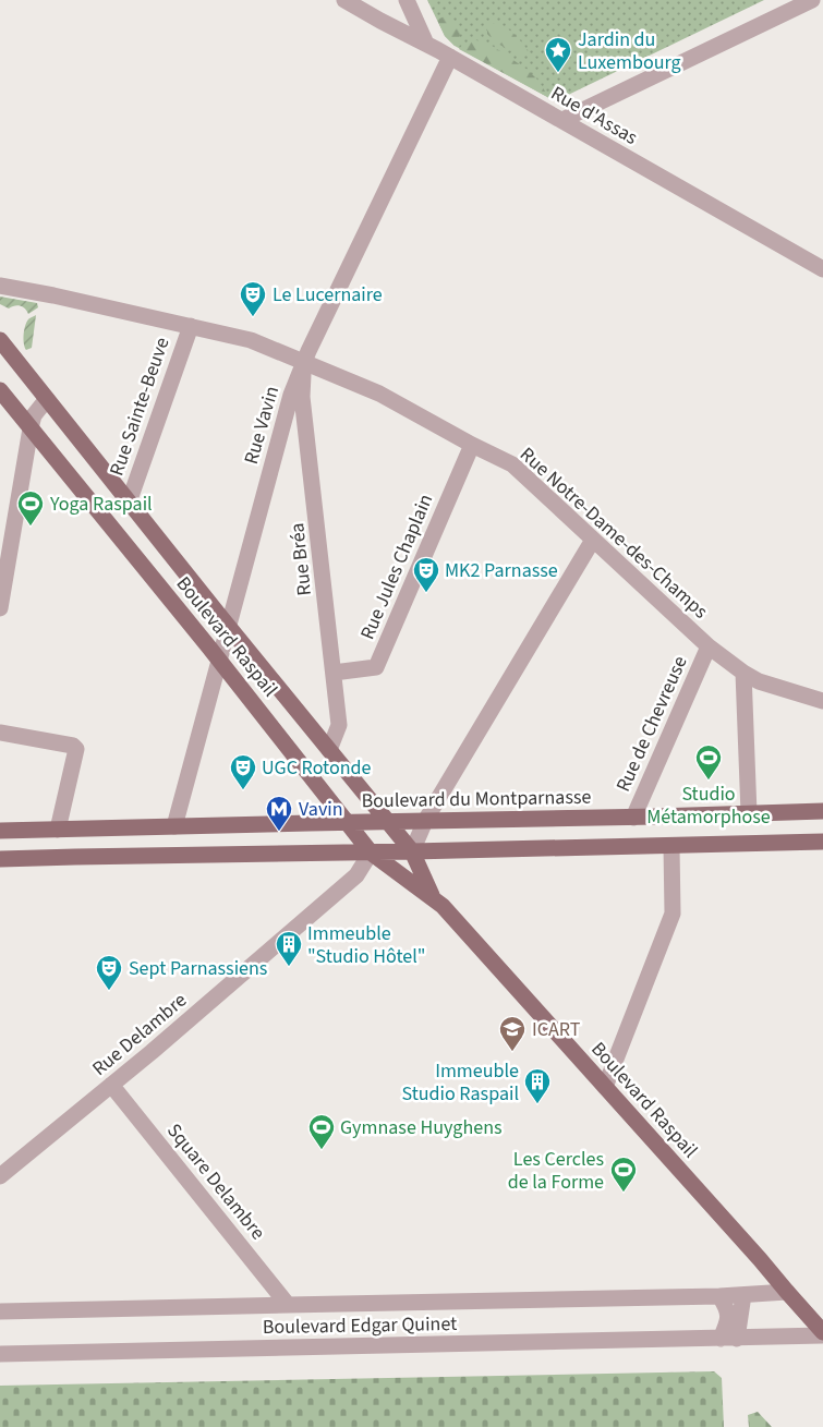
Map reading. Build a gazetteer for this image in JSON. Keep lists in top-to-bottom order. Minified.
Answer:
{"streets":{"main road":["Boulevard Raspail","Boulevard du Montparnasse"],"street":["Rue d'Assas","Rue Sainte-Beuve","Rue Vavin","Rue Notre-Dame-des-Champs","Rue Bréa","Rue Jules Chaplain","Rue de Chevreuse","Rue Delambre","Square Delambre","Boulevard Edgar Quinet"]},"crossings":[["Rue d'Assas","Rue Vavin"],["Rue Sainte-Beuve","Rue Notre-Dame-des-Champs"],["Rue Sainte-Beuve","Boulevard Raspail"],["Rue Vavin","Rue Notre-Dame-des-Champs"],["Rue Vavin","Rue Bréa"],["Rue Vavin","Boulevard Raspail"],["Rue Vavin","Boulevard du Montparnasse"],["Rue Notre-Dame-des-Champs","Rue Bréa"],["Rue Notre-Dame-des-Champs","Rue Jules Chaplain"],["Rue Notre-Dame-des-Champs","Rue de Chevreuse"],["Rue Bréa","Rue Jules Chaplain"],["Rue Bréa","Boulevard Raspail"],["Boulevard Raspail","Boulevard du Montparnasse"],["Boulevard Raspail","Rue Delambre"],["Boulevard Raspail","Boulevard Edgar Quinet"],["Rue de Chevreuse","Boulevard du Montparnasse"],["Rue Delambre","Square Delambre"],["Square Delambre","Boulevard Edgar Quinet"]],"places":{"place":["Jardin du Luxembourg"],"theatre":["Le Lucernaire","MK2 Parnasse","UGC Rotonde","Sept Parnassiens"],"sports":["Yoga Raspail","Studio Métamorphose","Gymnase Huyghens","Les Cercles de la Forme"],"metro station":["Vavin"],"building":["Immeuble \"Studio Hôtel\"","Immeuble Studio Raspail"],"school or university":["ICART"]}}
